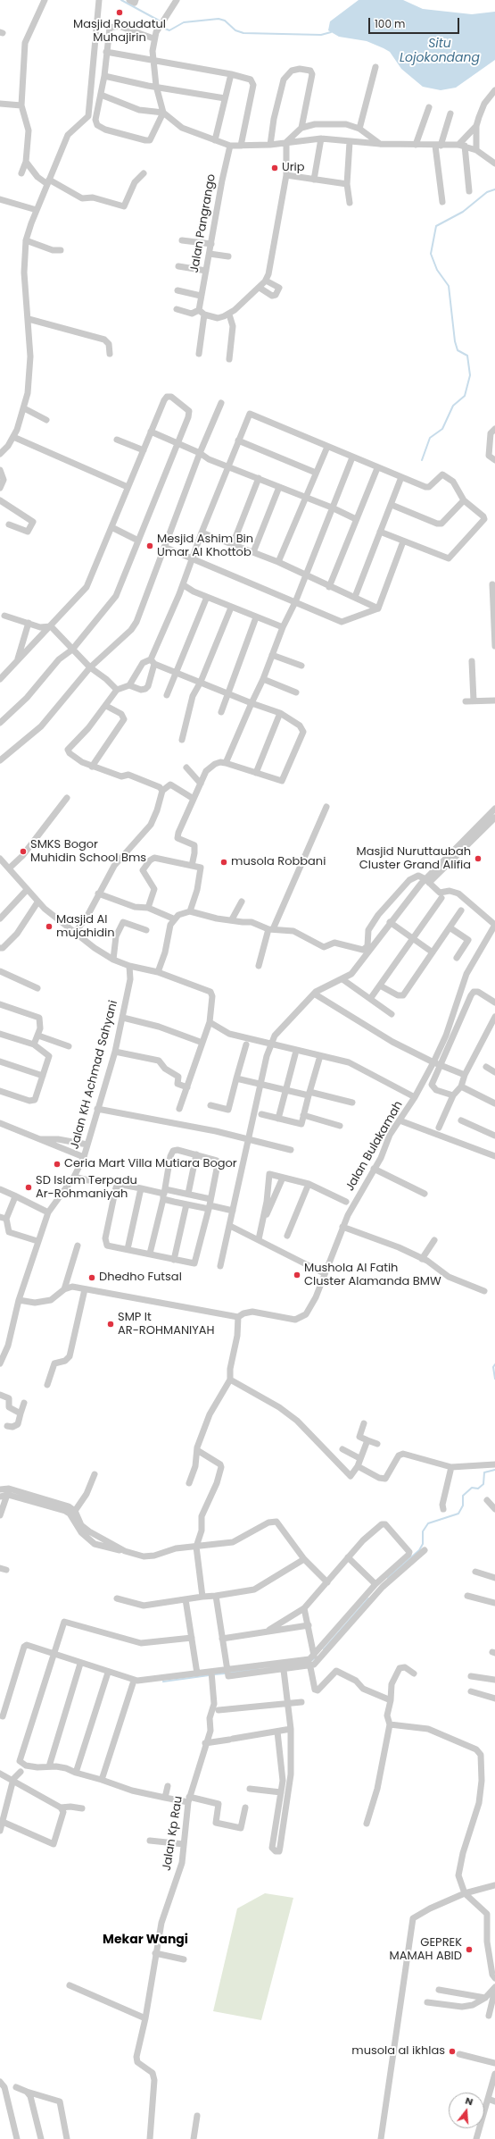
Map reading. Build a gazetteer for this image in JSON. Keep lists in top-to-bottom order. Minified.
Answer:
{"streets":{"street":["Jalan Pangrango","Jalan KH Achmad Sahyani","Jalan Bulakamah","Jalan Kp Rau"]},"districts":["Mekar Wangi"],"water":["Situ Lojokondang"],"places":["Masjid Roudatul Muhajirin","Urip","Mesjid Ashim Bin Umar Al Khottob","SMKS Bogor Muhidin School Bms","Masjid Nuruttaubah Cluster Grand Alifia","musola Robbani","Masjid Al mujahidin","Ceria Mart Villa Mutiara Bogor","SD Islam Terpadu Ar-Rohmaniyah","Mushola Al Fatih Cluster Alamanda BMW","Dhedho Futsal","SMP It AR-ROHMANIYAH","GEPREK MAMAH ABID","musola al ikhlas"],"scale_bar":"100 m","north":"top"}
